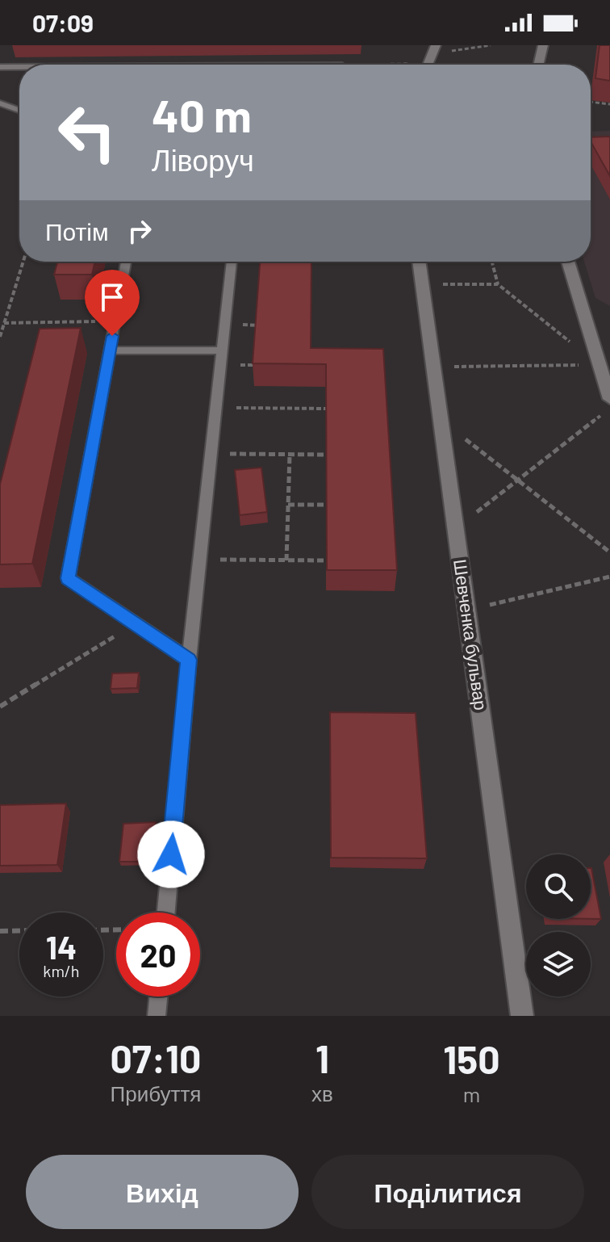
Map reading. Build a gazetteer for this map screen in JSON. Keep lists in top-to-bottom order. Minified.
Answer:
{"streets":{"street":["Шевченка бульвар"]},"page":{"status":"07:09","turn":["40 m","Ліворуч"],"then":"Потім","speed":"14 km/h","limit":"20","eta":["07:10","Прибуття","1","хв","150","m"],"buttons":["Вихід","Поділитися"]}}
